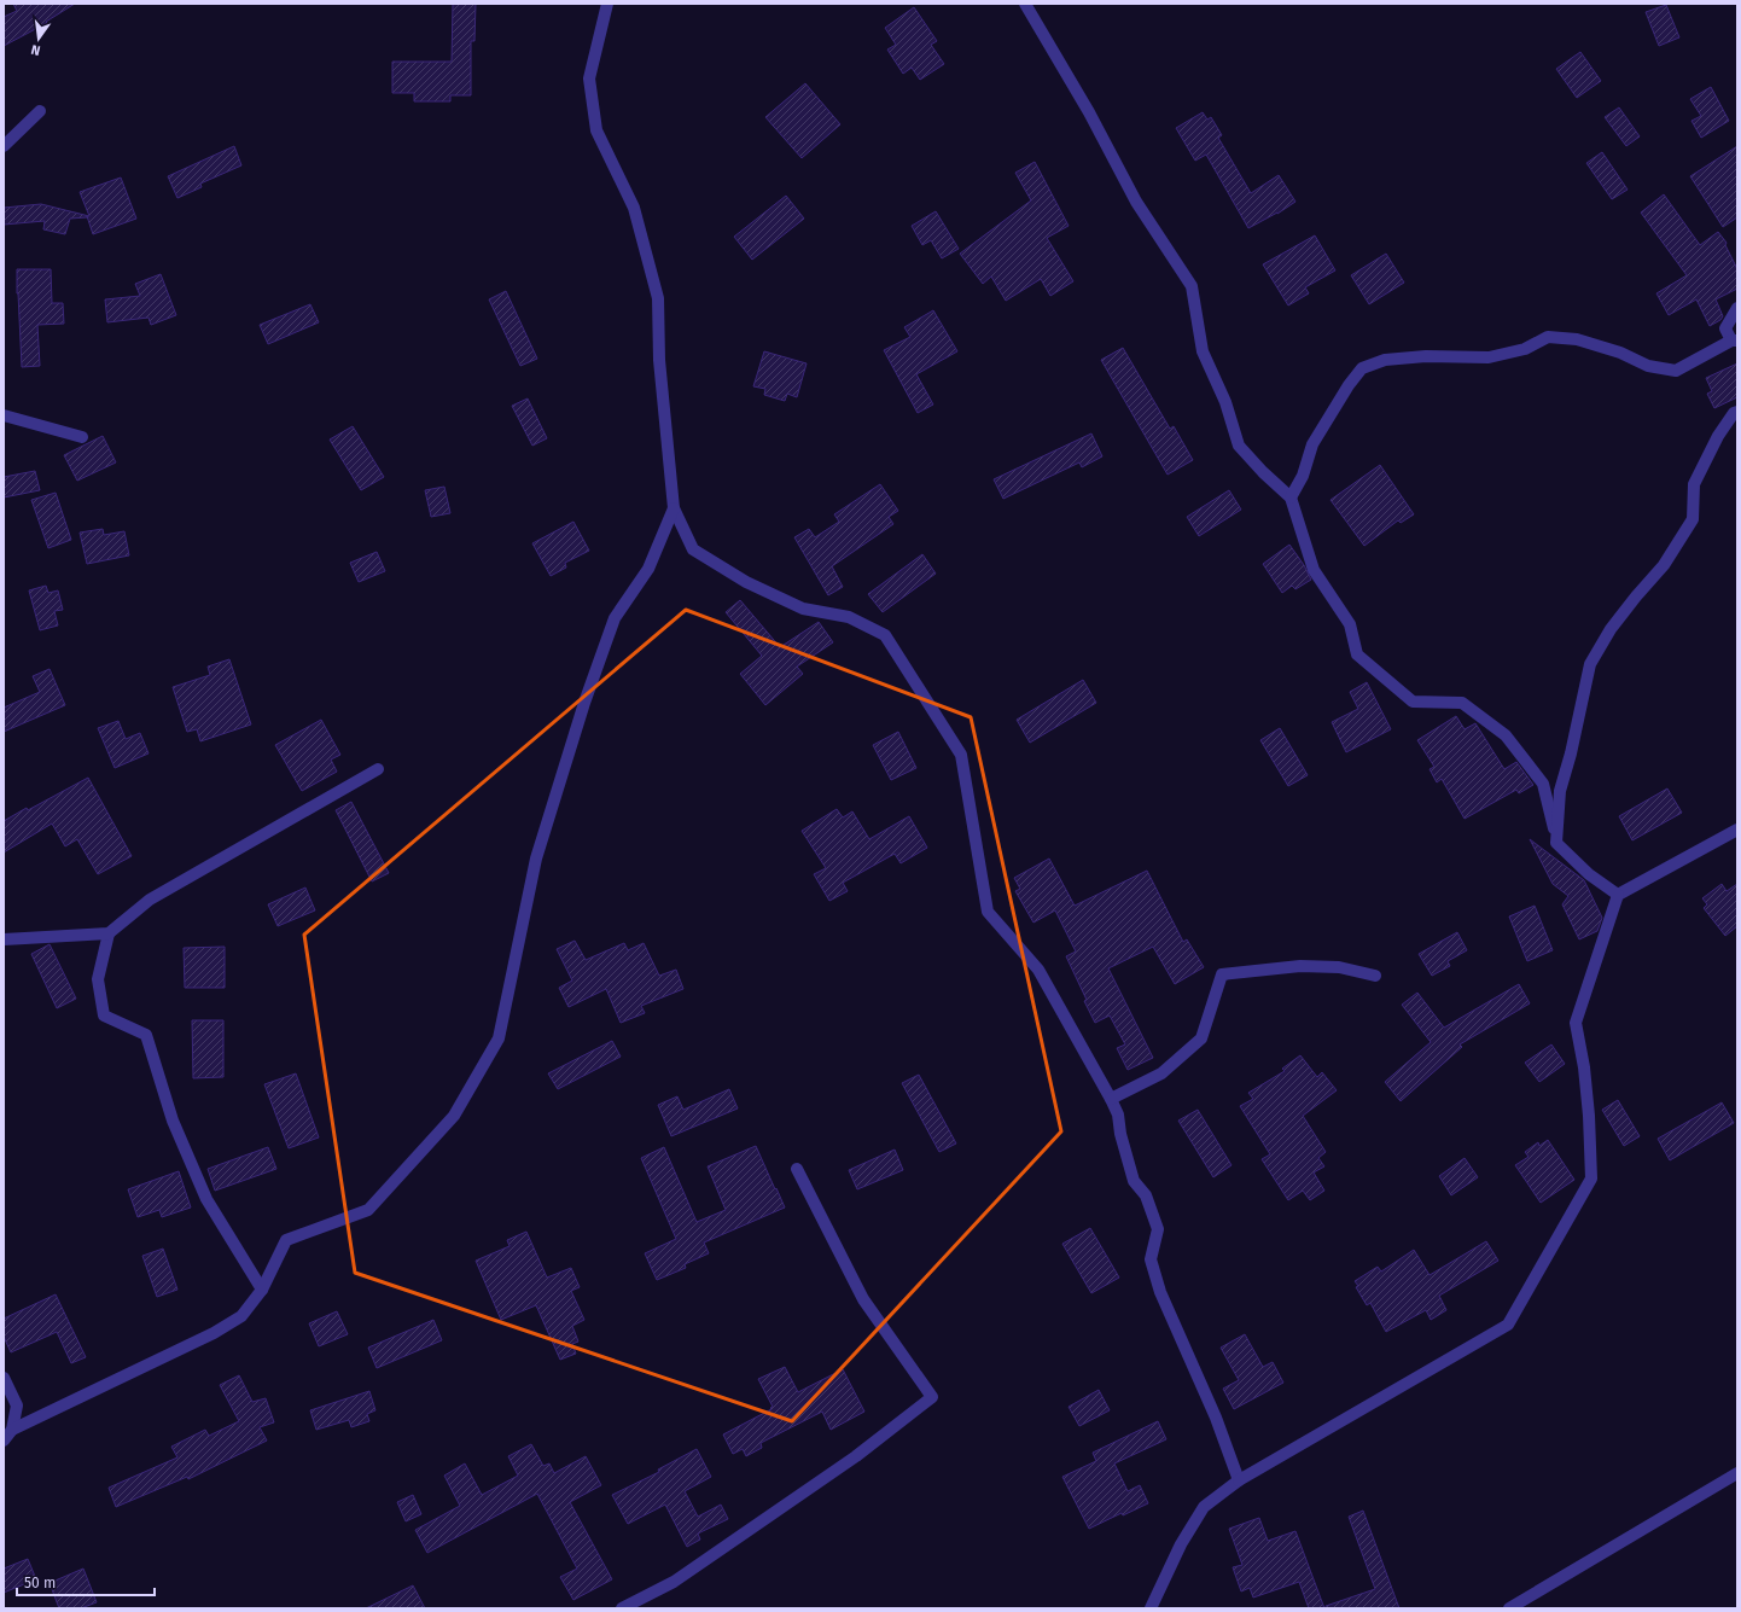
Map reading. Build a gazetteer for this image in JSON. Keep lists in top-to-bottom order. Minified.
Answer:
{"scale_bar":"50 m","north":"bottom"}
